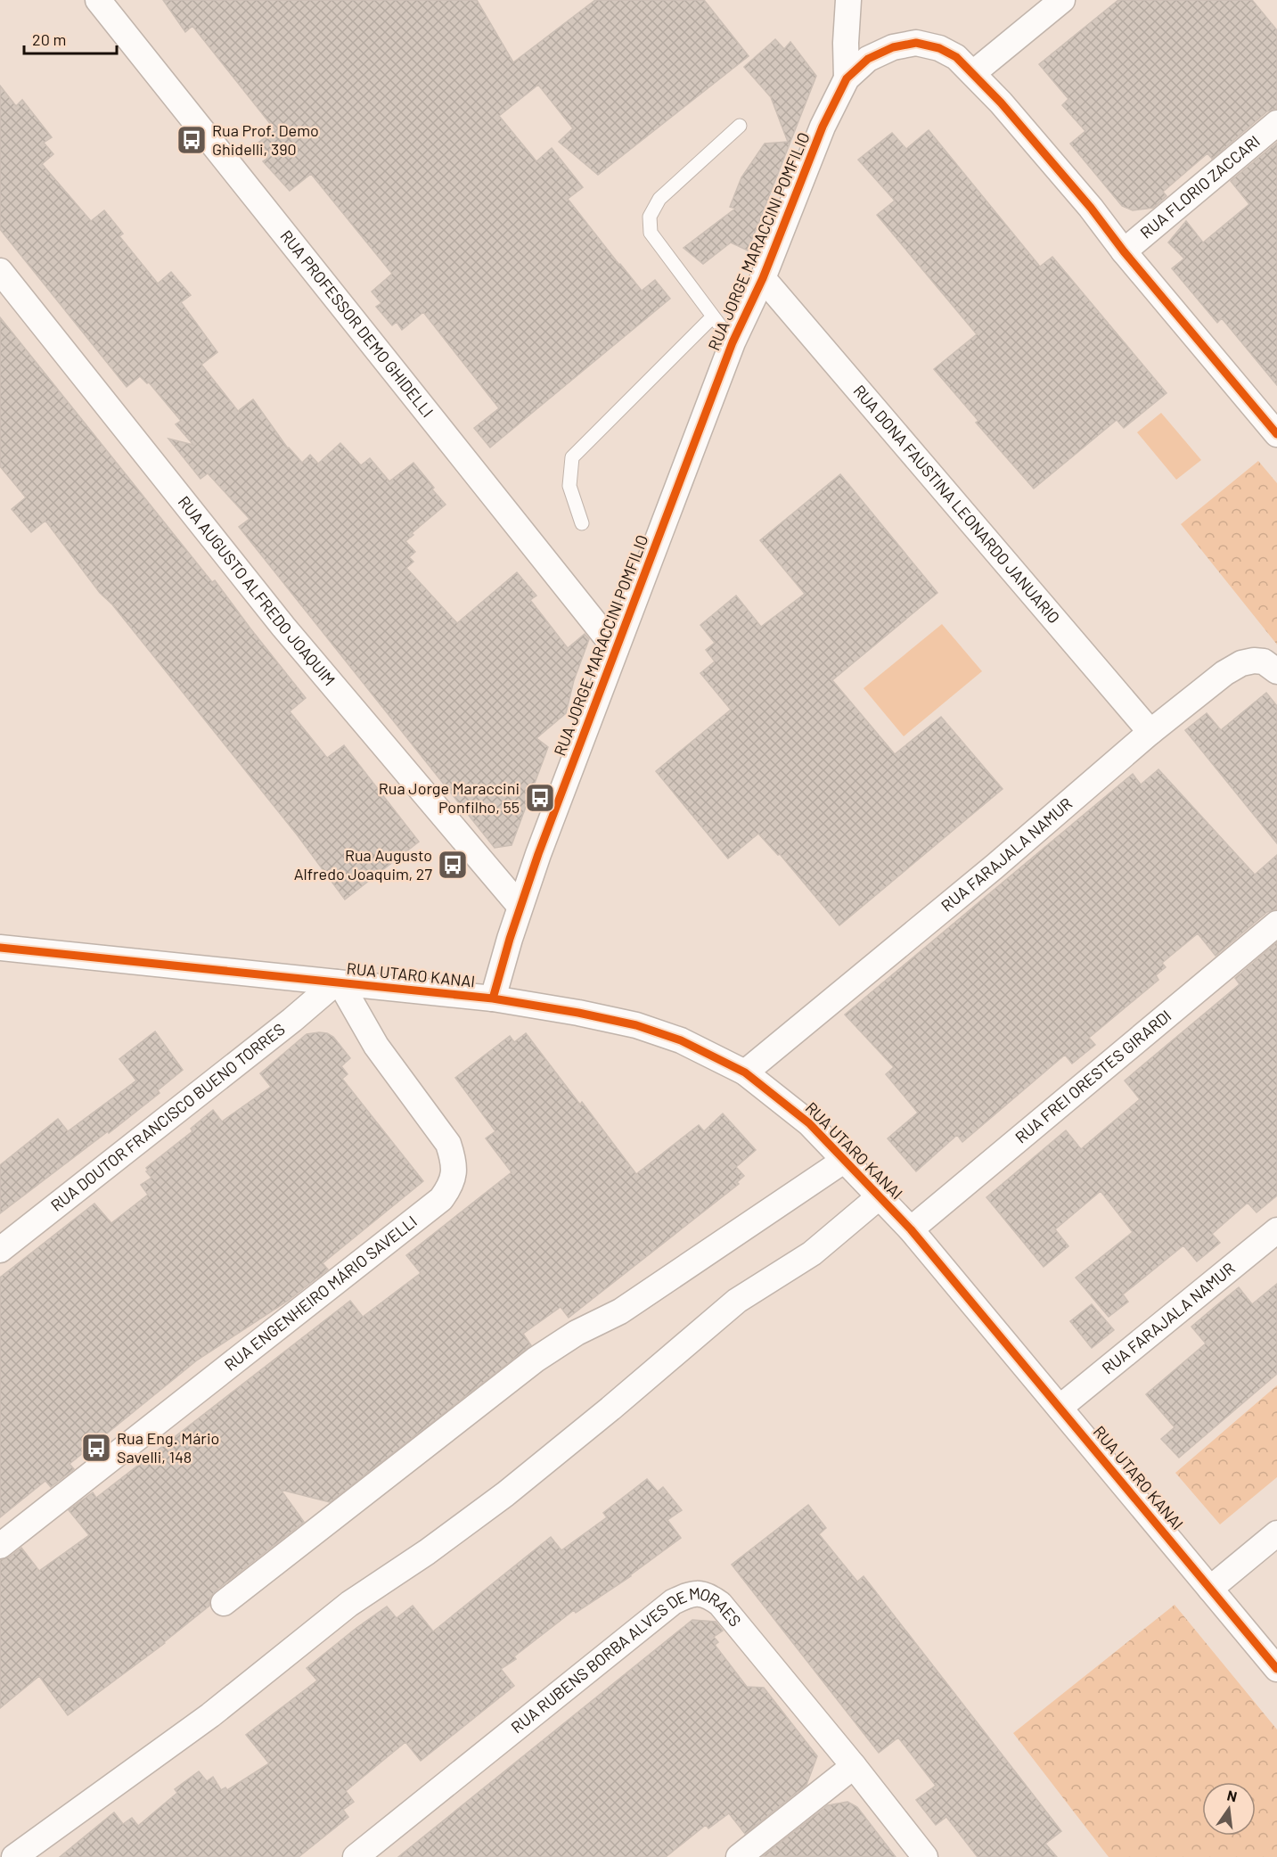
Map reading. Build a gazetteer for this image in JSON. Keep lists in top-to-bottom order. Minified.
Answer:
{"streets":{"street":["RUA FLORIO ZACCARI","RUA JORGE MARACCINI POMFILIO","RUA PROFESSOR DEMO GHIDELLI","RUA DONA FAUSTINA LEONARDO JANUARIO","RUA AUGUSTO ALFREDO JOAQUIM","RUA FARAJALA NAMUR","RUA UTARO KANAI","RUA FREI ORESTES GIRARDI","RUA DOUTOR FRANCISCO BUENO TORRES","RUA ENGENHEIRO MÁRIO SAVELLI","RUA RUBENS BORBA ALVES DE MORAES"]},"crossings":[["RUA FLORIO ZACCARI","RUA JORGE MARACCINI POMFILIO"],["RUA JORGE MARACCINI POMFILIO","RUA PROFESSOR DEMO GHIDELLI"],["RUA JORGE MARACCINI POMFILIO","RUA DONA FAUSTINA LEONARDO JANUARIO"],["RUA JORGE MARACCINI POMFILIO","RUA AUGUSTO ALFREDO JOAQUIM"],["RUA JORGE MARACCINI POMFILIO","RUA UTARO KANAI"],["RUA DONA FAUSTINA LEONARDO JANUARIO","RUA FARAJALA NAMUR"],["RUA FARAJALA NAMUR","RUA UTARO KANAI"],["RUA UTARO KANAI","RUA FREI ORESTES GIRARDI"],["RUA UTARO KANAI","RUA DOUTOR FRANCISCO BUENO TORRES"],["RUA UTARO KANAI","RUA ENGENHEIRO MÁRIO SAVELLI"],["RUA DOUTOR FRANCISCO BUENO TORRES","RUA ENGENHEIRO MÁRIO SAVELLI"]],"places":{"bus stop":["Rua Prof. Demo Ghidelli, 390","Rua Jorge Maraccini Ponfilho, 55","Rua Augusto Alfredo Joaquim, 27","Rua Eng. Mário Savelli, 148"]},"scale_bar":"20 m","north":"top"}
